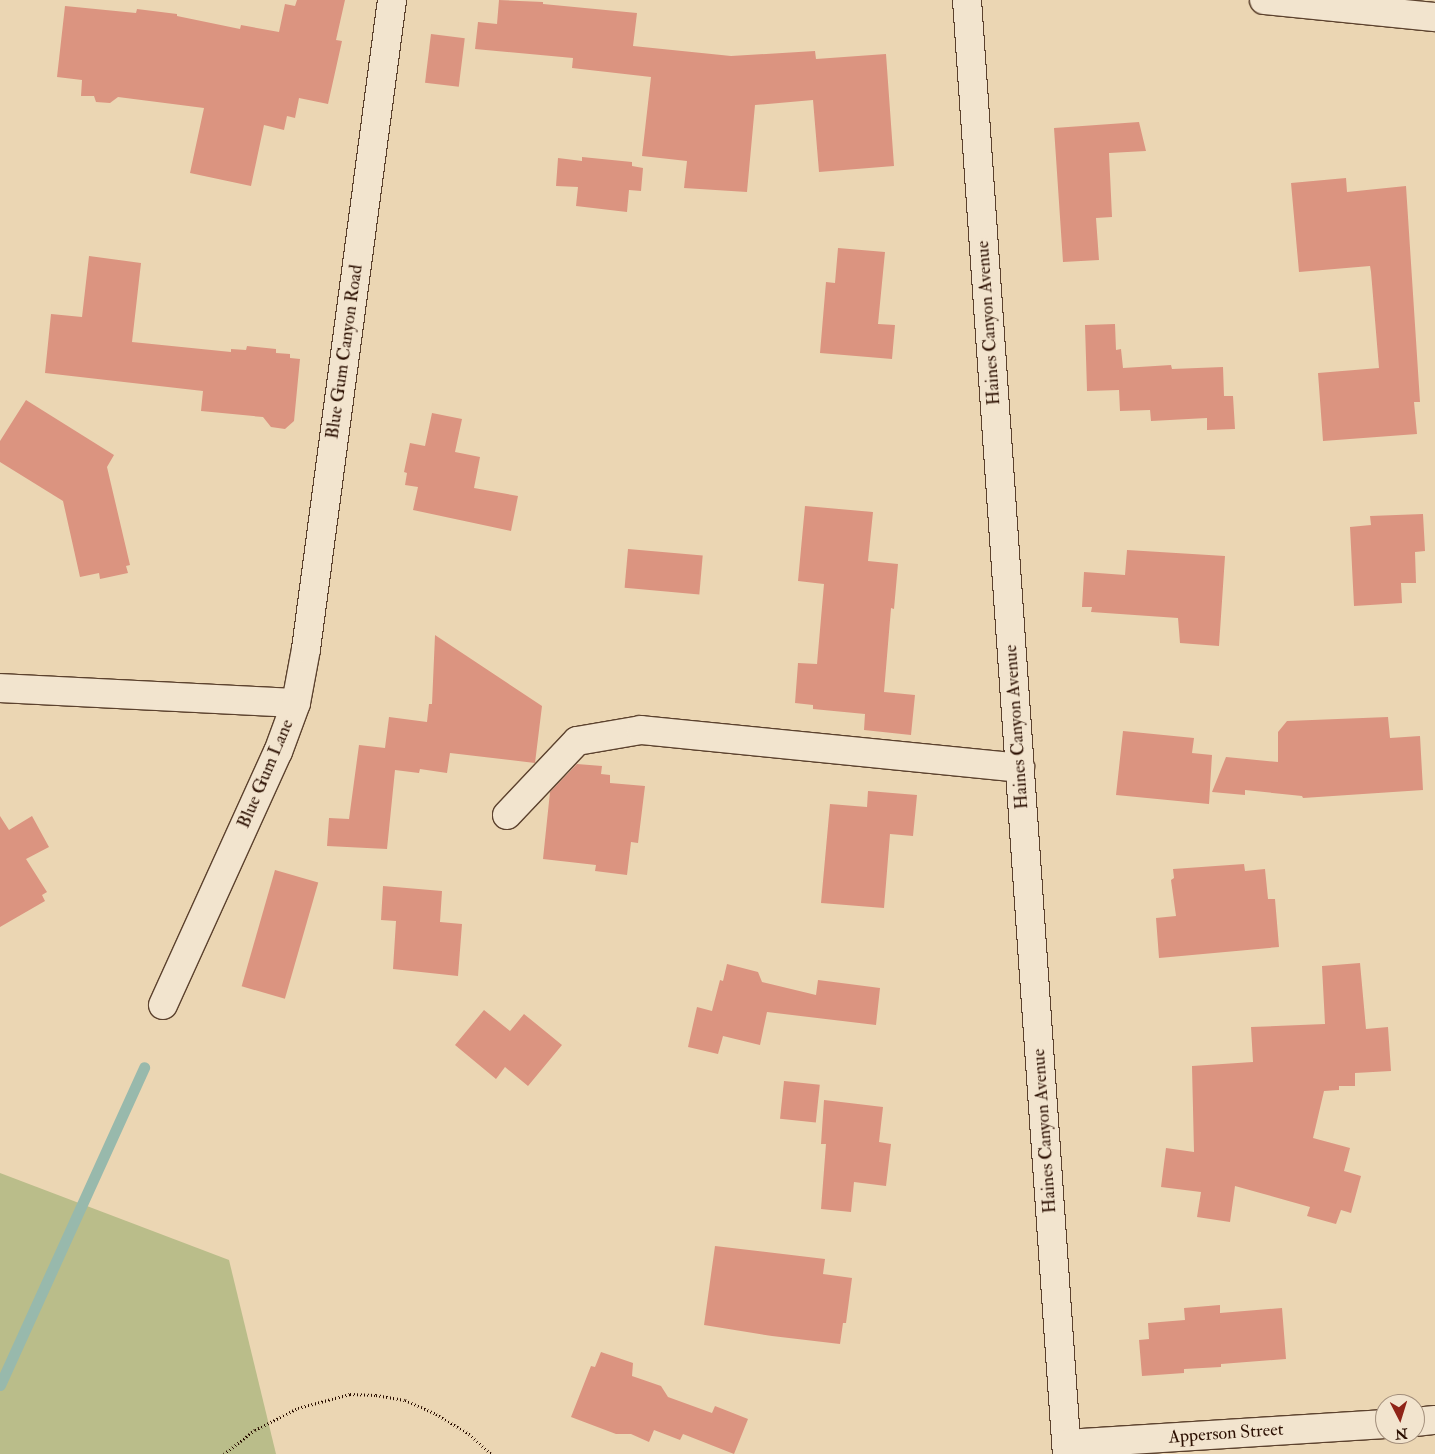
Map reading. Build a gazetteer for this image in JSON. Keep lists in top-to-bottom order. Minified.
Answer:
{"streets":{"street":["Haines Canyon Avenue","Blue Gum Canyon Road","Blue Gum Lane","Apperson Street"]},"crossings":[["Haines Canyon Avenue","Apperson Street"],["Blue Gum Canyon Road","Blue Gum Lane"]],"north":"bottom"}
